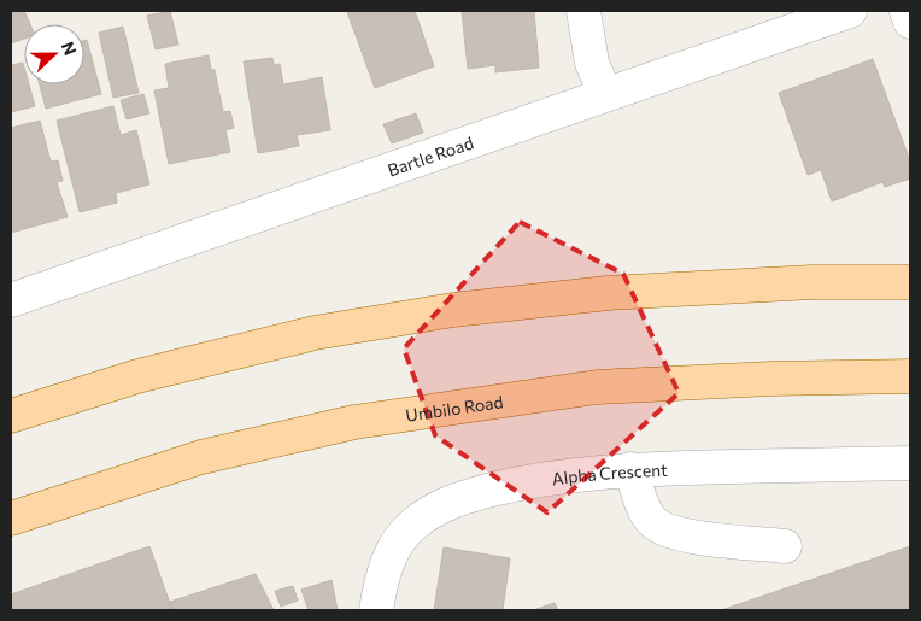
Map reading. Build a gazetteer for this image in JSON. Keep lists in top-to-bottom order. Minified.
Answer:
{"streets":{"main road":["Umbilo Road"],"street":["Bartle Road","Alpha Crescent"]},"north":"right"}
